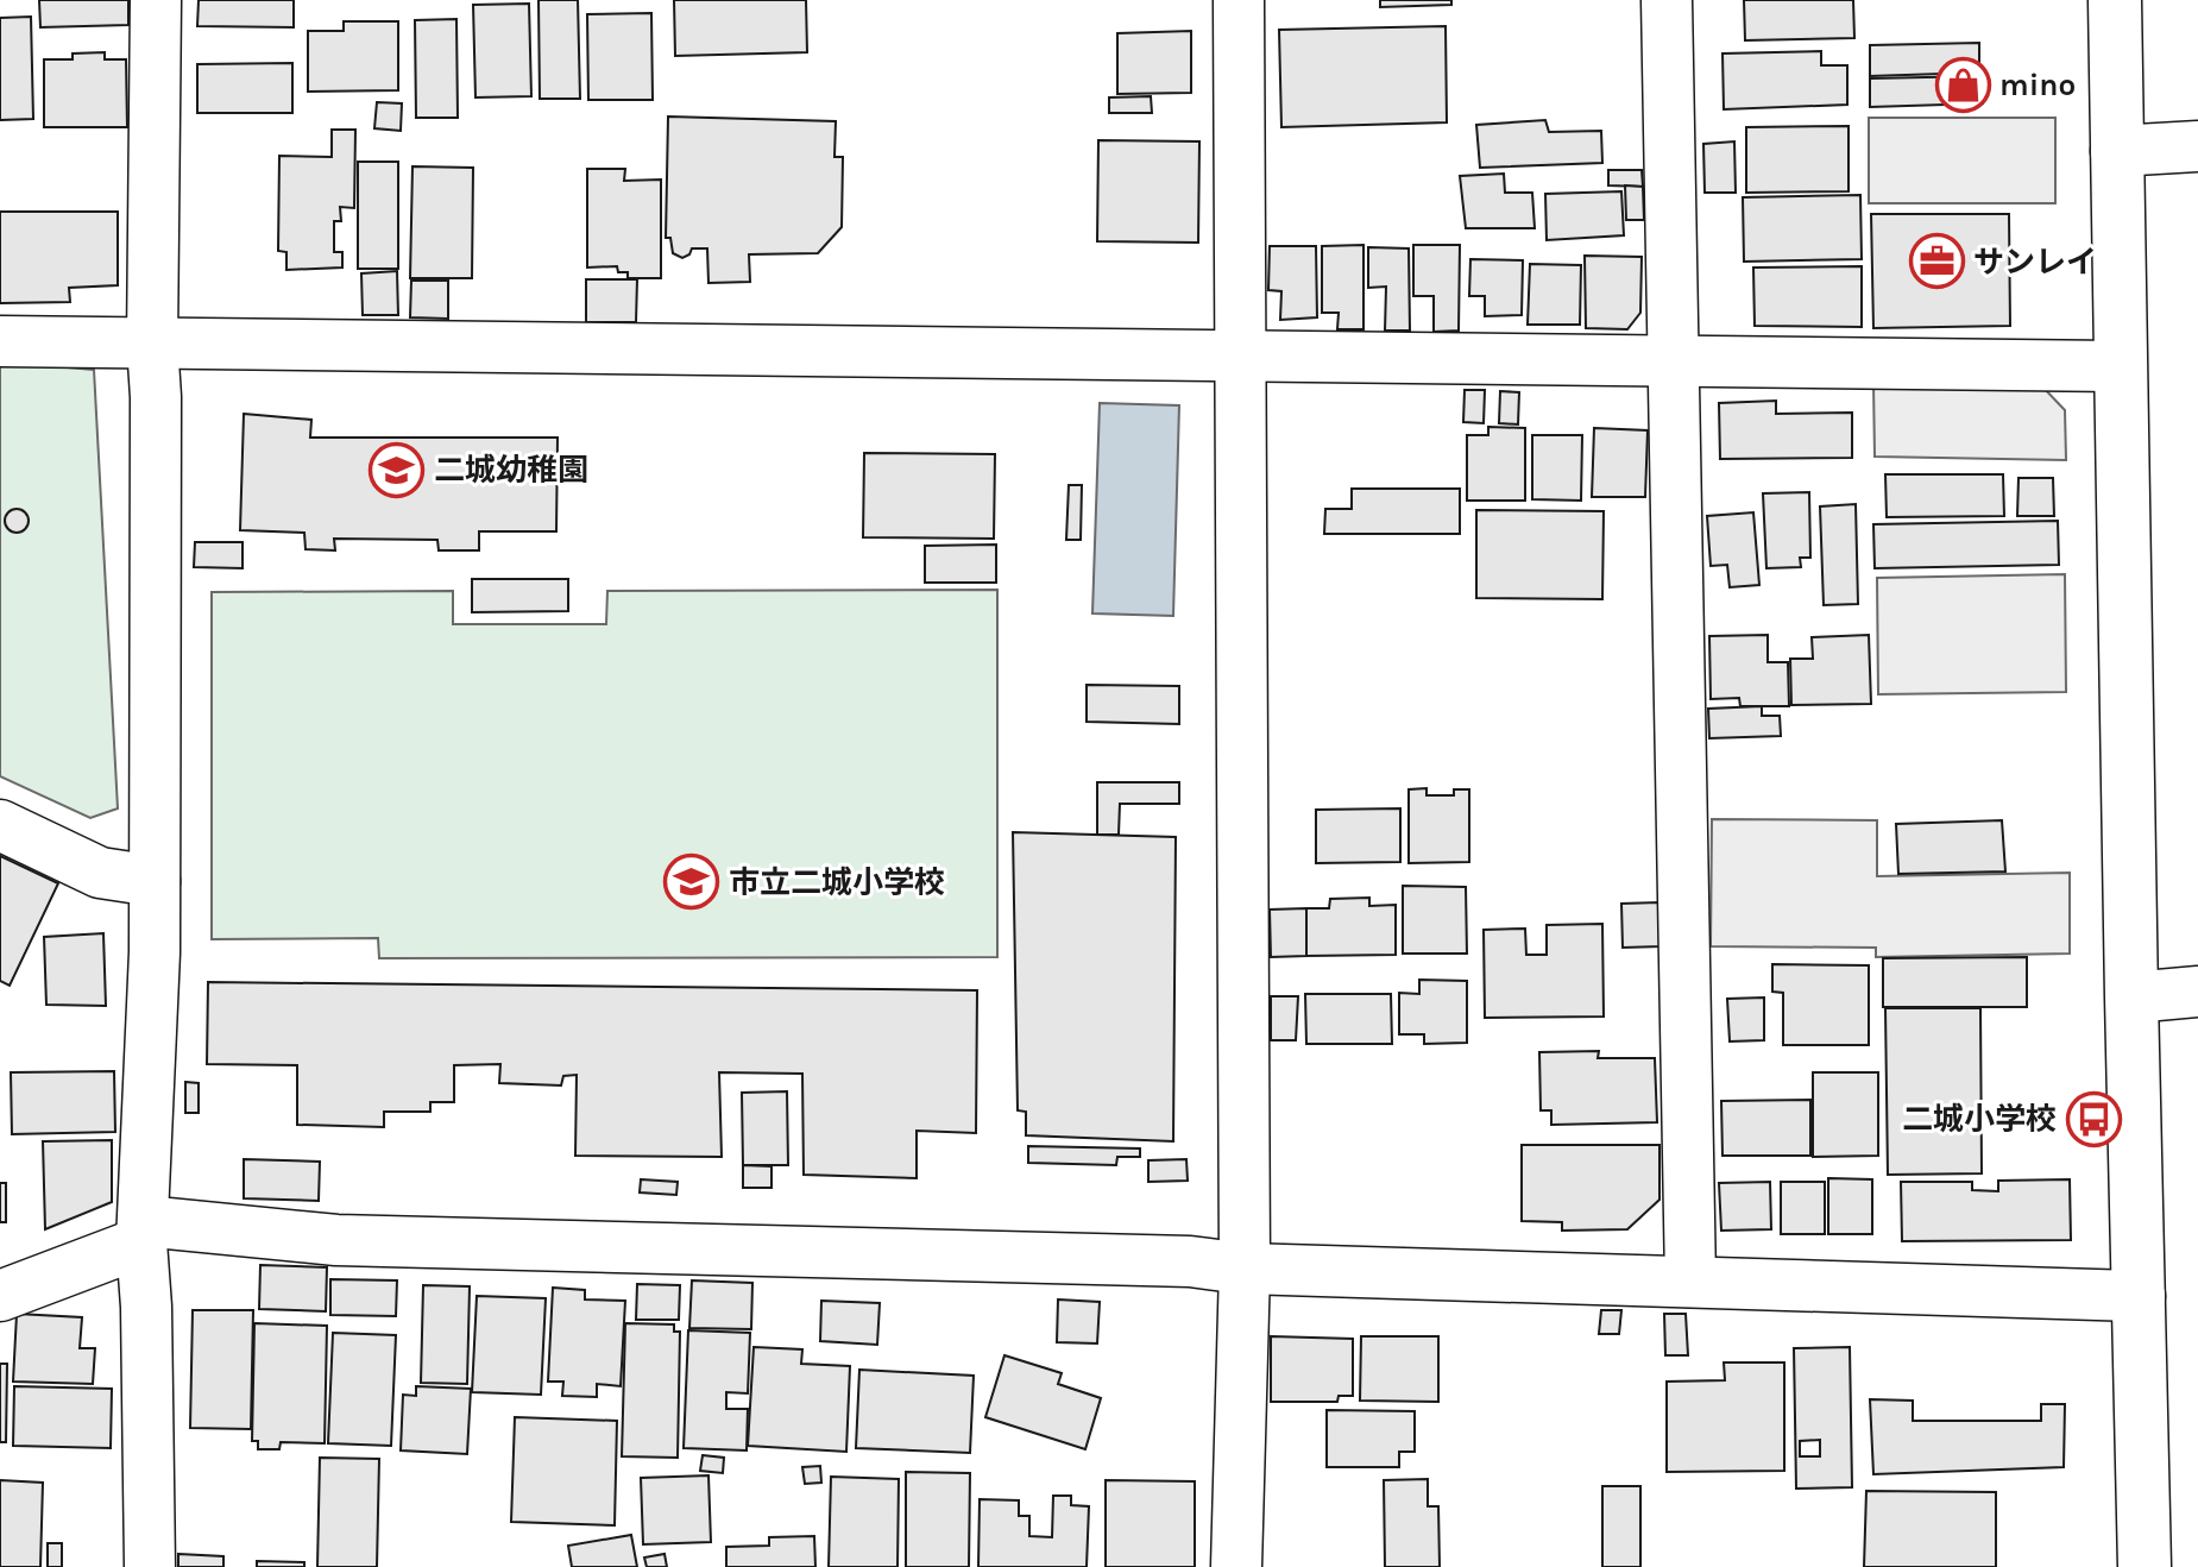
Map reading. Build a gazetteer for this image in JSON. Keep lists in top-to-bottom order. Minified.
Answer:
{"places":{"shop":["mino"],"office":["サンレイ"],"school or university":["二城幼稚園","市立二城小学校"],"bus stop":["二城小学校"]}}
